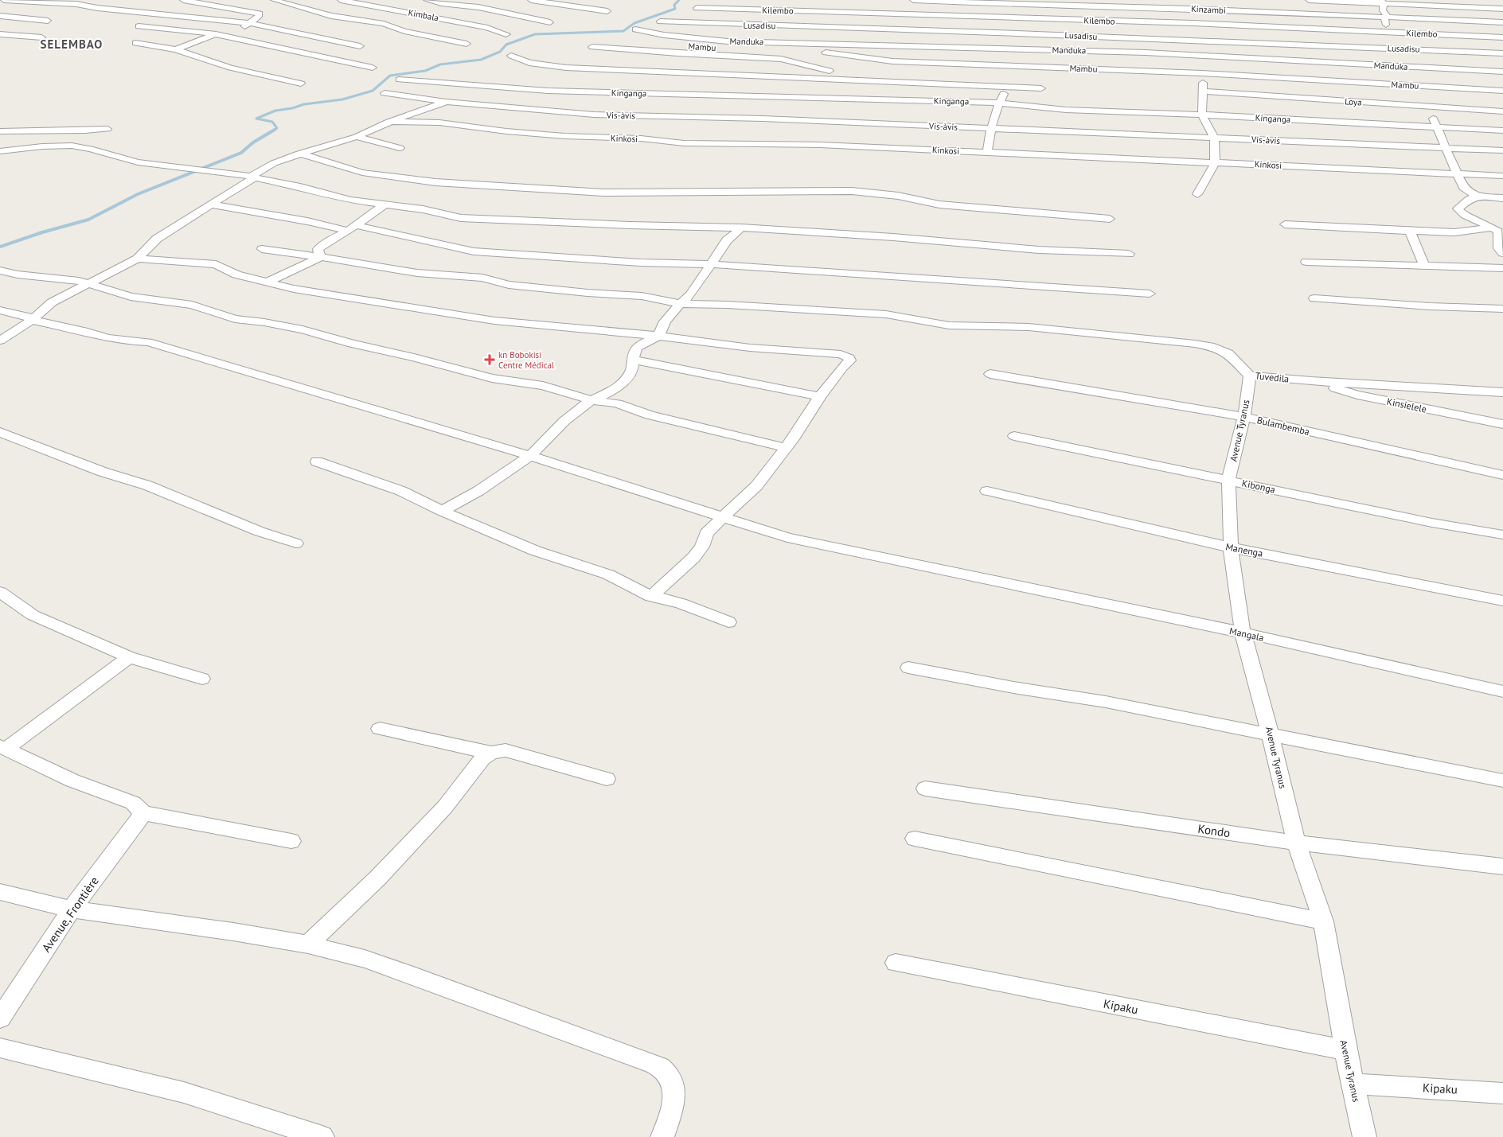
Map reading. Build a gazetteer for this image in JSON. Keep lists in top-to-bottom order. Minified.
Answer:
{"streets":{"street":["Kinzambi","Kilembo","Kimbala","Lusadisu","Manduka","Mambu","Kinganga","Loya","Vis-àvis","Kinkosi","Tuvedila","Kinsielele","Bulambemba","Avenue Tyranus","Kibonga","Manenga","Mangala","Kondo","Avenue, Frontière","Kipaku"]},"crossings":[["Lusadisu","Manduka"],["Manduka","Mambu"],["Manduka","Loya"],["Mambu","Loya"],["Tuvedila","Kinsielele"],["Tuvedila","Avenue Tyranus"],["Bulambemba","Avenue Tyranus"],["Avenue Tyranus","Kibonga"],["Avenue Tyranus","Manenga"],["Avenue Tyranus","Mangala"],["Avenue Tyranus","Kondo"],["Avenue Tyranus","Kipaku"]],"districts":["SELEMBAO"],"places":{"health":["kn Bobokisi Centre Médical"]}}
